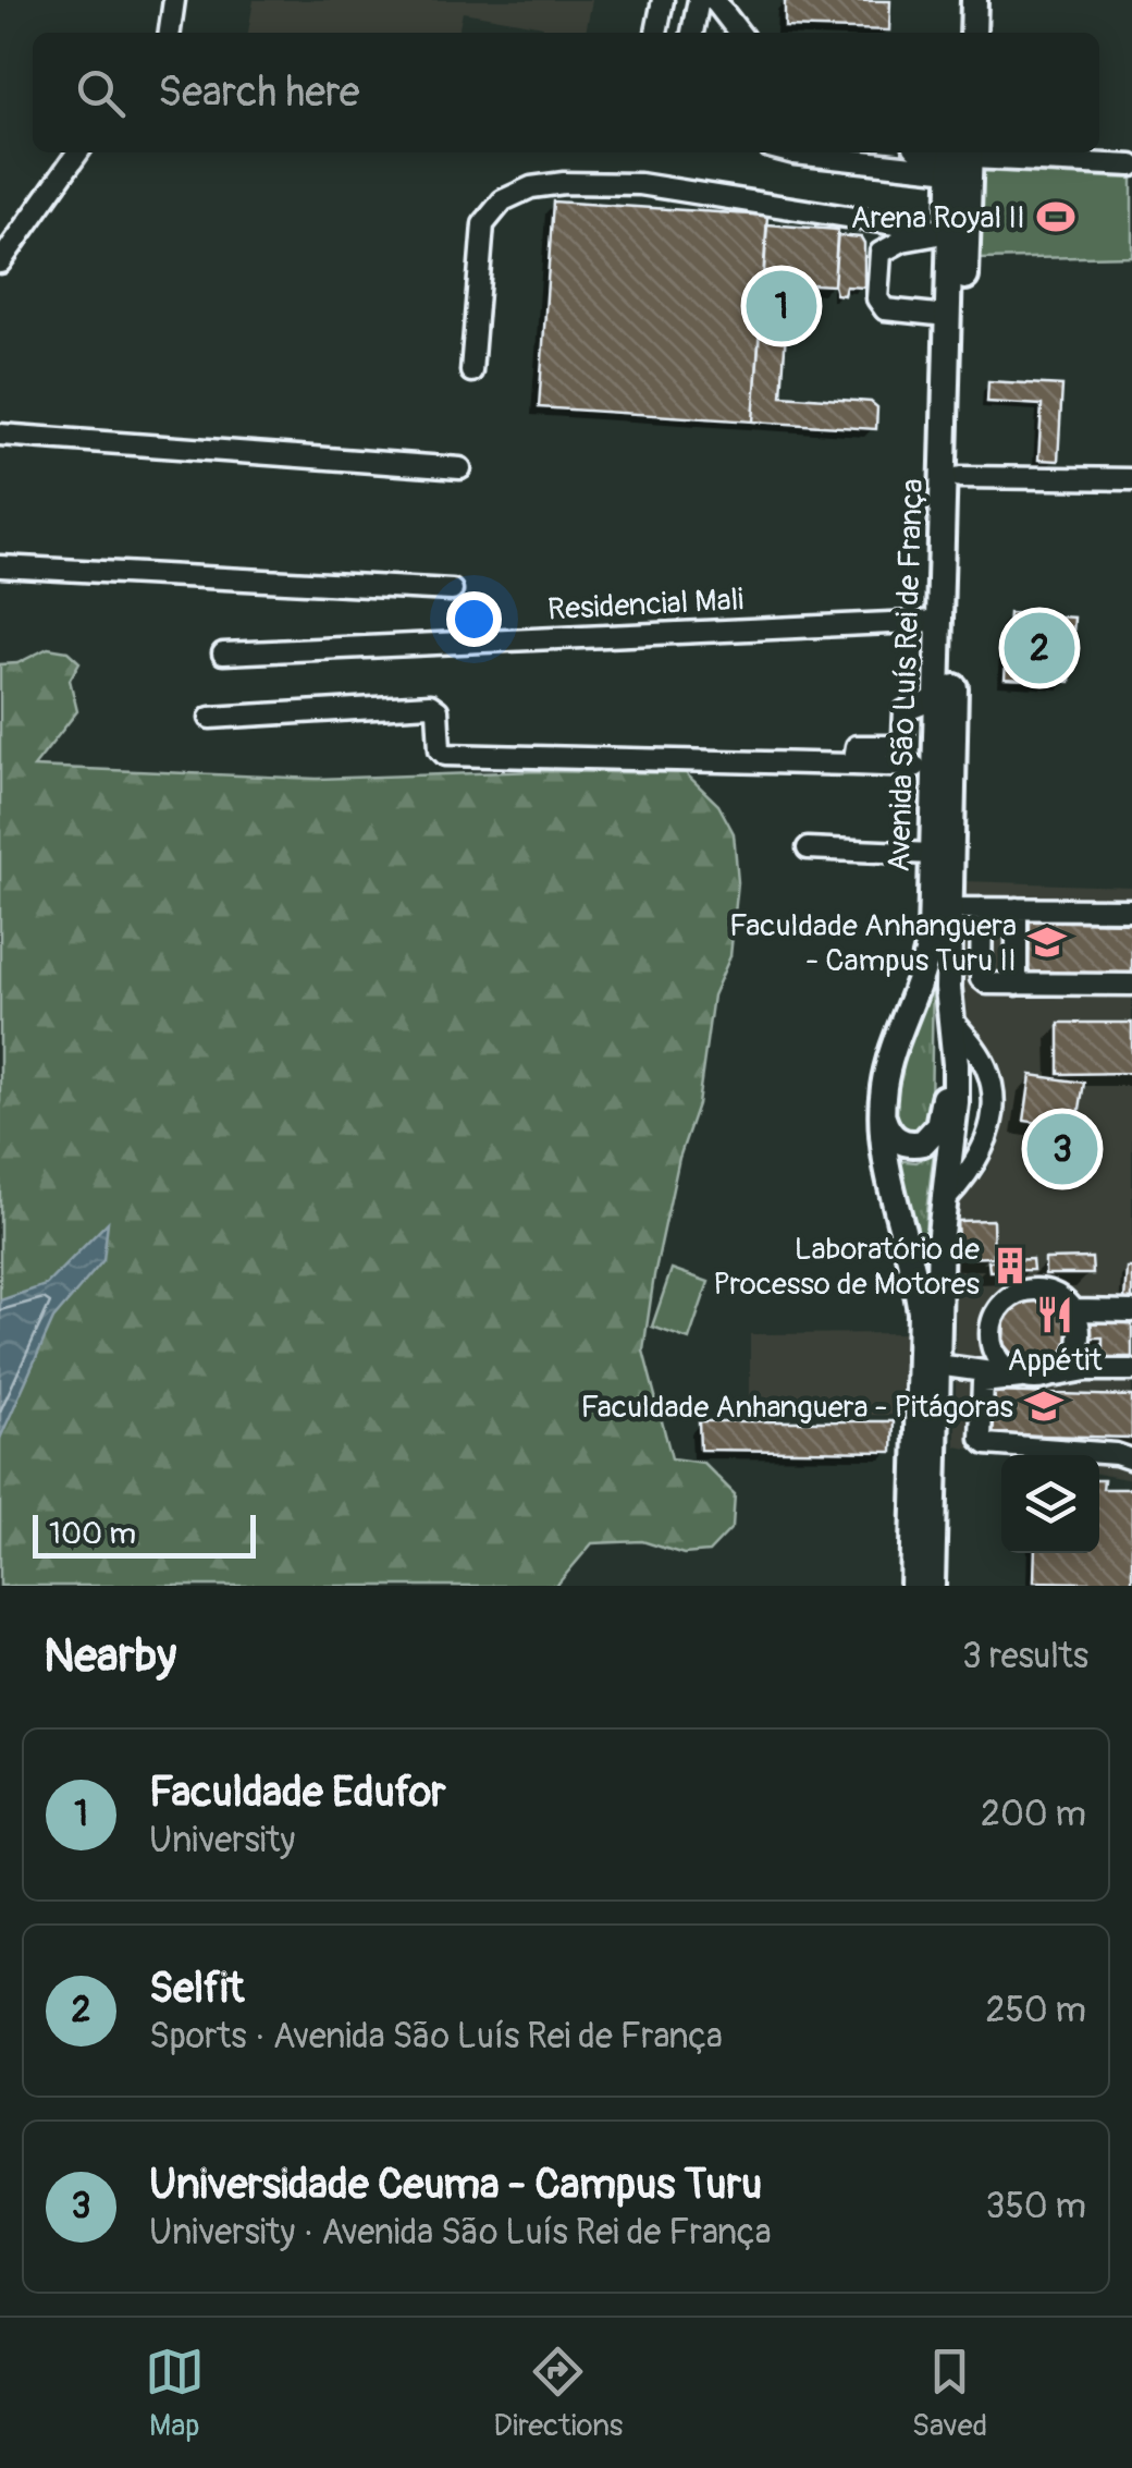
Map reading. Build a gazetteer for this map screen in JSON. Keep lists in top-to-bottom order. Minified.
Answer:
{"streets":{"main road":["Avenida São Luís Rei de França"],"street":["Residencial Mali"]},"crossings":[["Residencial Mali","Avenida São Luís Rei de França"]],"places":{"sports":["Arena Royal II"],"school or university":["Faculdade Anhanguera - Campus Turu II","Faculdade Anhanguera - Pitágoras"],"building":["Laboratório de Processo de Motores"],"restaurant":["Appétit"]},"scale_bar":"100 m","page":{"search":"Search here","pins":["1","2","3"],"scale":"100 m","heading":["Nearby","3 results"],"list":[{"mark":"1","name":"Faculdade Edufor","note":"University","value":"200 m"},{"mark":"2","name":"Selfit","note":"Sports · Avenida São Luís Rei de França","value":"250 m"},{"mark":"3","name":"Universidade Ceuma - Campus Turu","note":"University · Avenida São Luís Rei de França","value":"350 m"}],"nav":["Map","Directions","Saved"]}}
